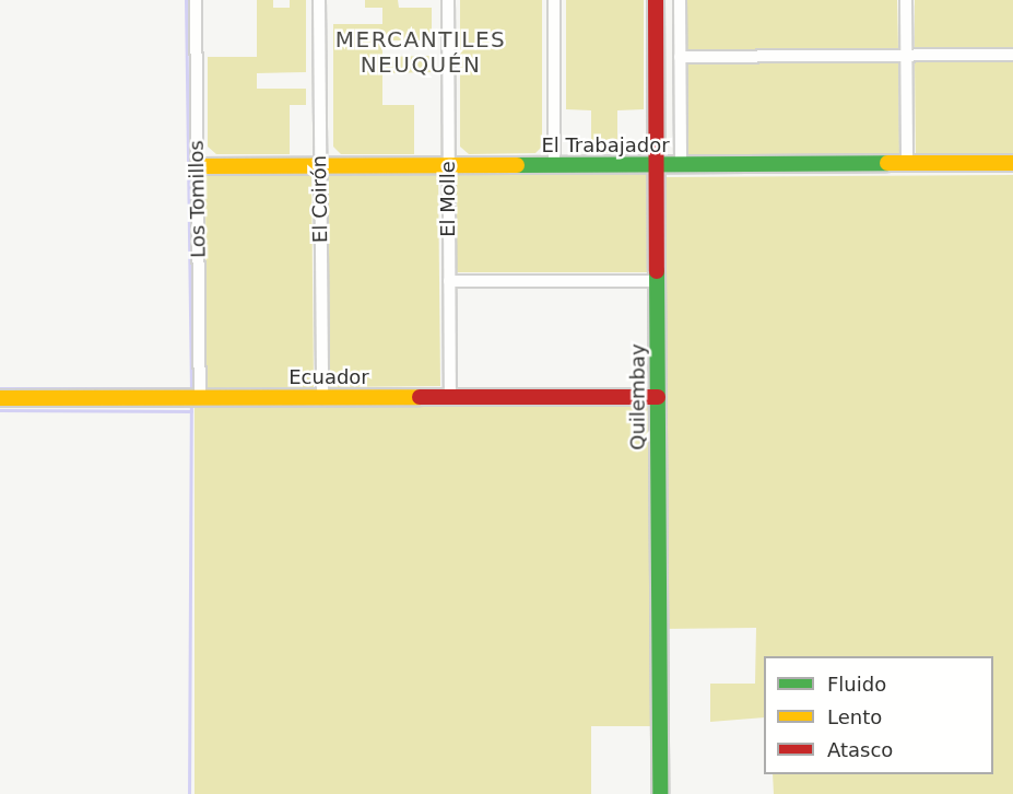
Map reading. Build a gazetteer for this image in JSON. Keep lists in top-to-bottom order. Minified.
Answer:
{"streets":{"street":["El Trabajador","Los Tomillos","El Coirón","El Molle","Ecuador","Quilembay"]},"crossings":[["El Trabajador","Los Tomillos"],["El Trabajador","El Coirón"],["El Trabajador","El Molle"],["El Trabajador","Quilembay"],["Los Tomillos","Ecuador"],["El Coirón","Ecuador"],["El Molle","Ecuador"],["Ecuador","Quilembay"]],"districts":["MERCANTILES NEUQUÉN"],"legend":["Fluido","Lento","Atasco"]}
